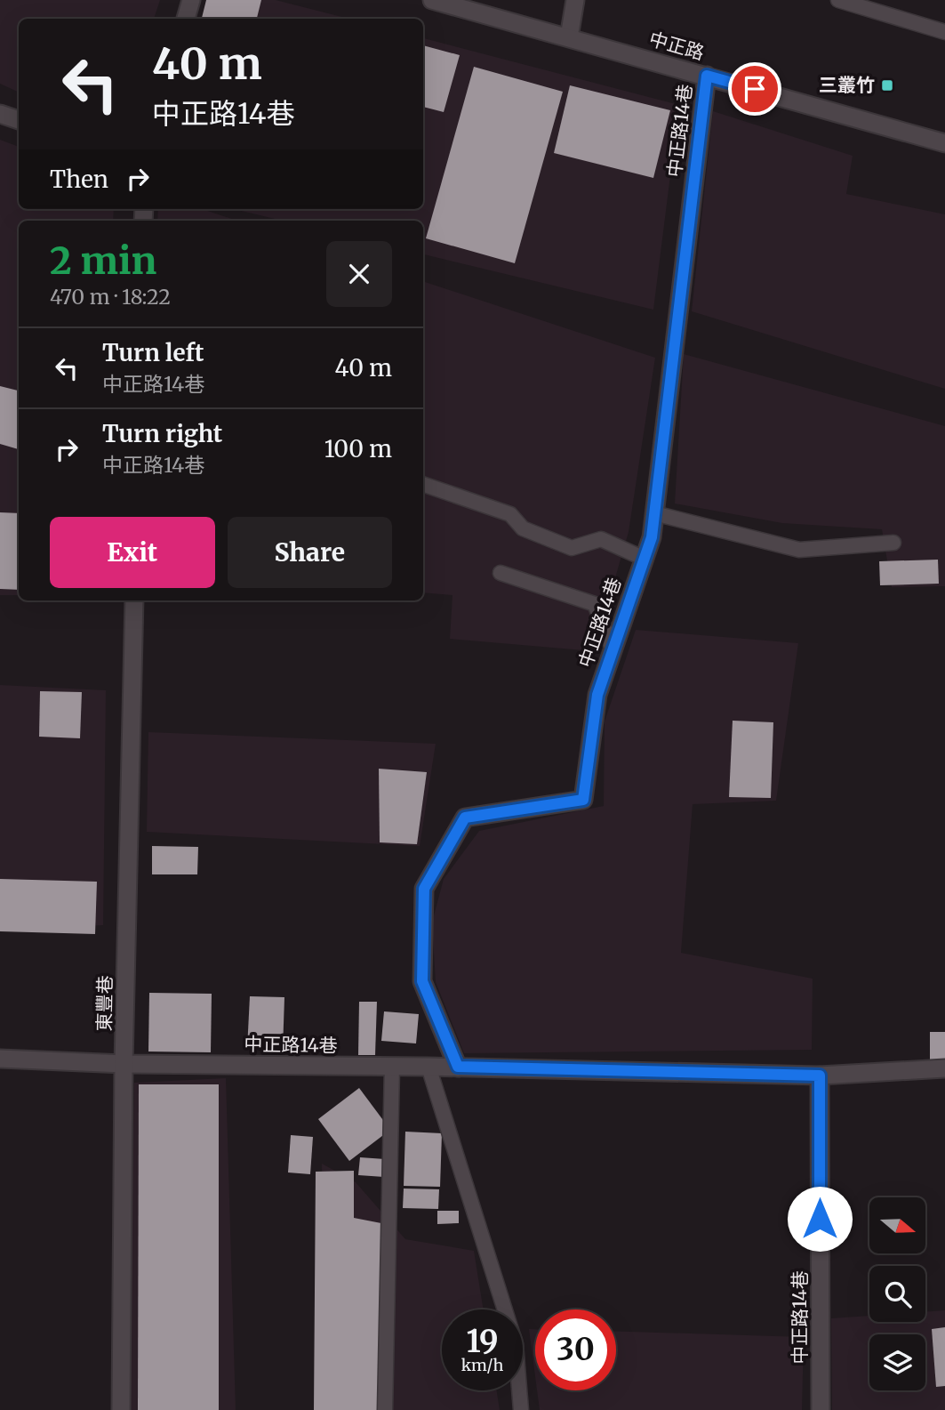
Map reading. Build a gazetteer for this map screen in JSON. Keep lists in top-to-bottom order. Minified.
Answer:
{"streets":{"street":["中正路","中正路14巷","東豐巷"]},"crossings":[["中正路","中正路14巷"],["中正路14巷","東豐巷"]],"places":{"transit":["三叢竹"]},"north":"right","page":{"turn":["40 m","中正路14巷"],"then":"Then","heading":["2 min","470 m · 18:22"],"list":[{"name":"Turn left","note":"中正路14巷","value":"40 m"},{"name":"Turn right","note":"中正路14巷","value":"100 m"}],"buttons":["Exit","Share"],"speed":"19 km/h","limit":"30"}}
